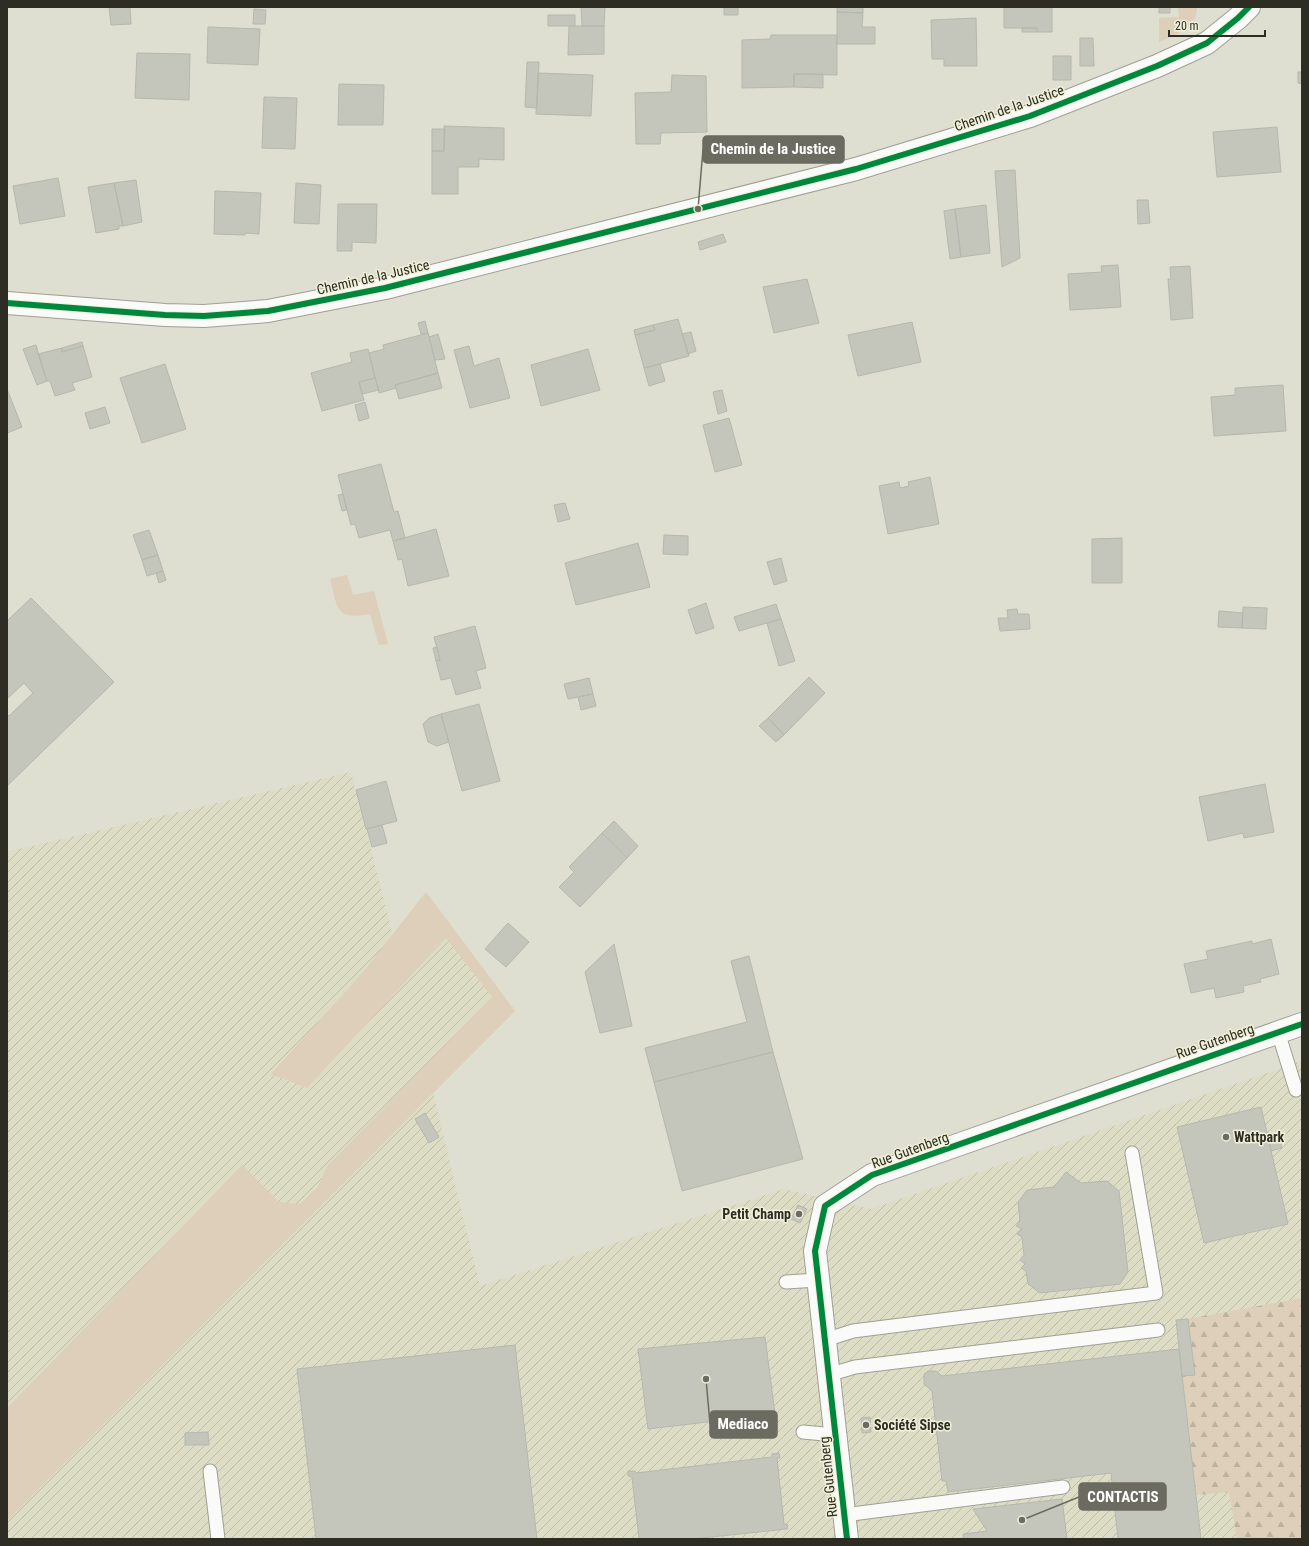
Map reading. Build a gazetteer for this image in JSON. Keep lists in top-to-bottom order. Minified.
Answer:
{"streets":{"street":["Chemin de la Justice","Rue Gutenberg"]},"places":["Chemin de la Justice","Wattpark","Petit Champ","Mediaco","Société Sipse","CONTACTIS"],"scale_bar":"20 m"}
